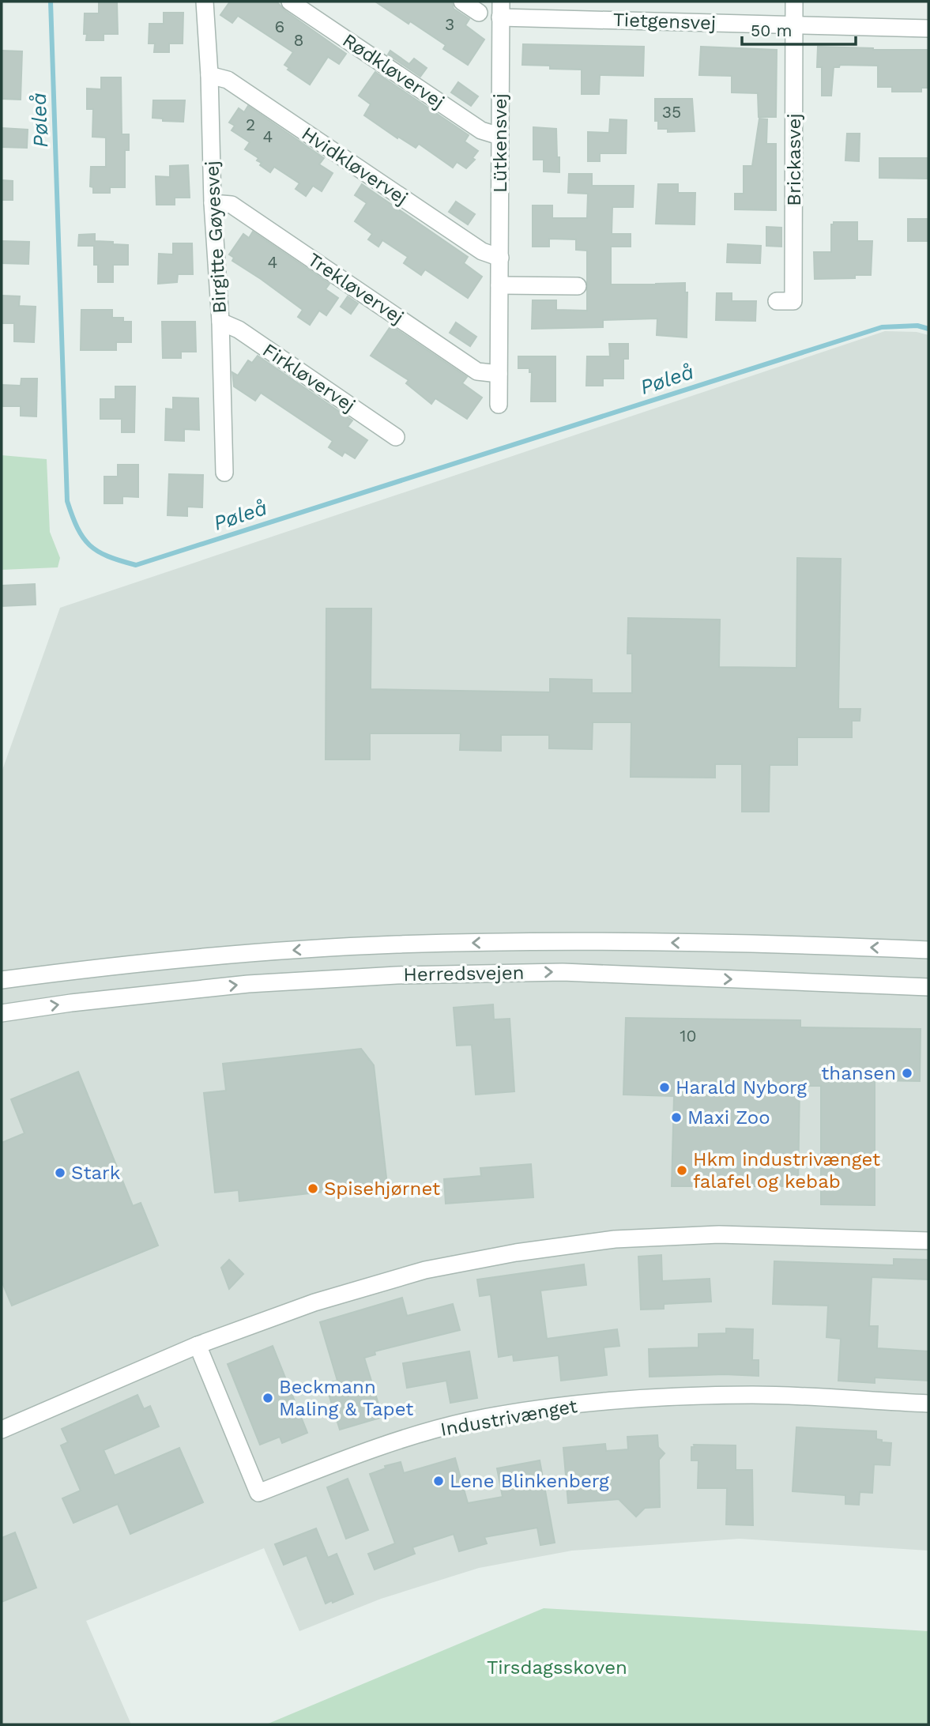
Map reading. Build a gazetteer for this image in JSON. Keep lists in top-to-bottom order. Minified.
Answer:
{"streets":{"street":["Tietgensvej","Rødkløvervej","Lütkensvej","Brickasvej","Hvidkløvervej","Birgitte Gøyesvej","Trekløvervej","Firkløvervej","Herredsvejen","Industrivænget"]},"crossings":[["Tietgensvej","Lütkensvej"],["Tietgensvej","Brickasvej"],["Rødkløvervej","Lütkensvej"],["Lütkensvej","Hvidkløvervej"],["Lütkensvej","Trekløvervej"],["Hvidkløvervej","Birgitte Gøyesvej"],["Birgitte Gøyesvej","Trekløvervej"],["Birgitte Gøyesvej","Firkløvervej"]],"water":["Pøleå"],"parks":["Tirsdagsskoven"],"places":["thansen","Harald Nyborg","Maxi Zoo","Hkm industrivænget falafel og kebab","Stark","Spisehjørnet","Beckmann Maling & Tapet","Lene Blinkenberg"],"house_numbers":["3","6","8","35","2","4","4","10"],"scale_bar":"50 m"}
